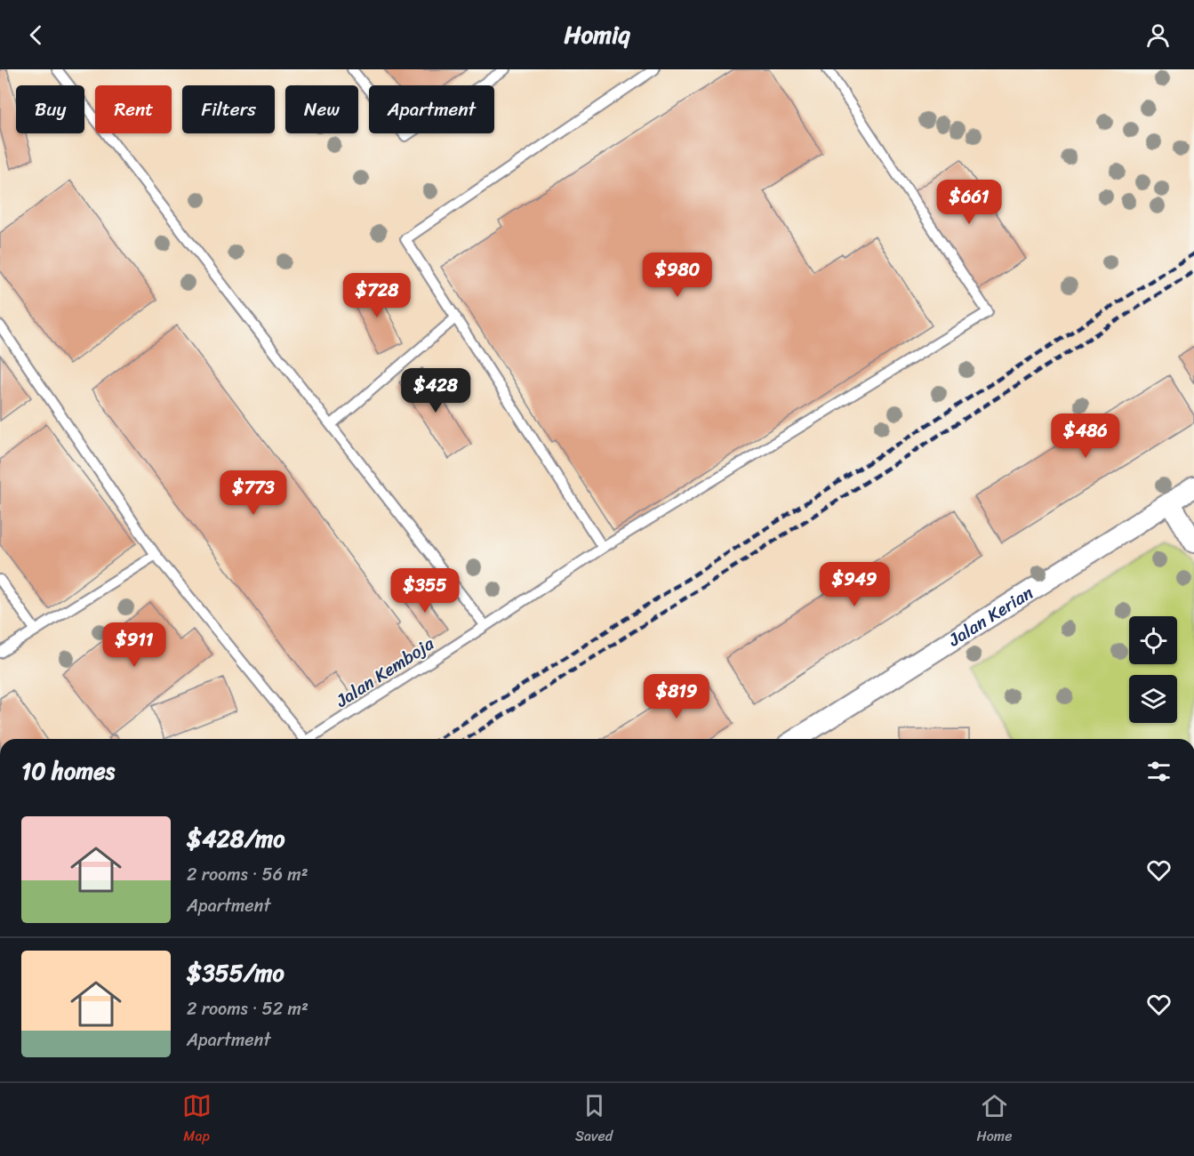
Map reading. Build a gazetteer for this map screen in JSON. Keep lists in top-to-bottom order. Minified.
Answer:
{"streets":{"street":["Jalan Kerian"],"lane":["Jalan Kemboja"]},"page":{"header":"Homiq","chip":["Buy","Rent","Filters","New","Apartment"],"price":["$661","$980","$728","$428","$486","$773","$949","$355","$911","$819"],"heading":"10 homes","list":[{"name":"$428/mo","note":"2 rooms · 56 m² · Apartment"},{"name":"$355/mo","note":"2 rooms · 52 m² · Apartment"}],"tabs":["Map","Saved","Home"]}}
